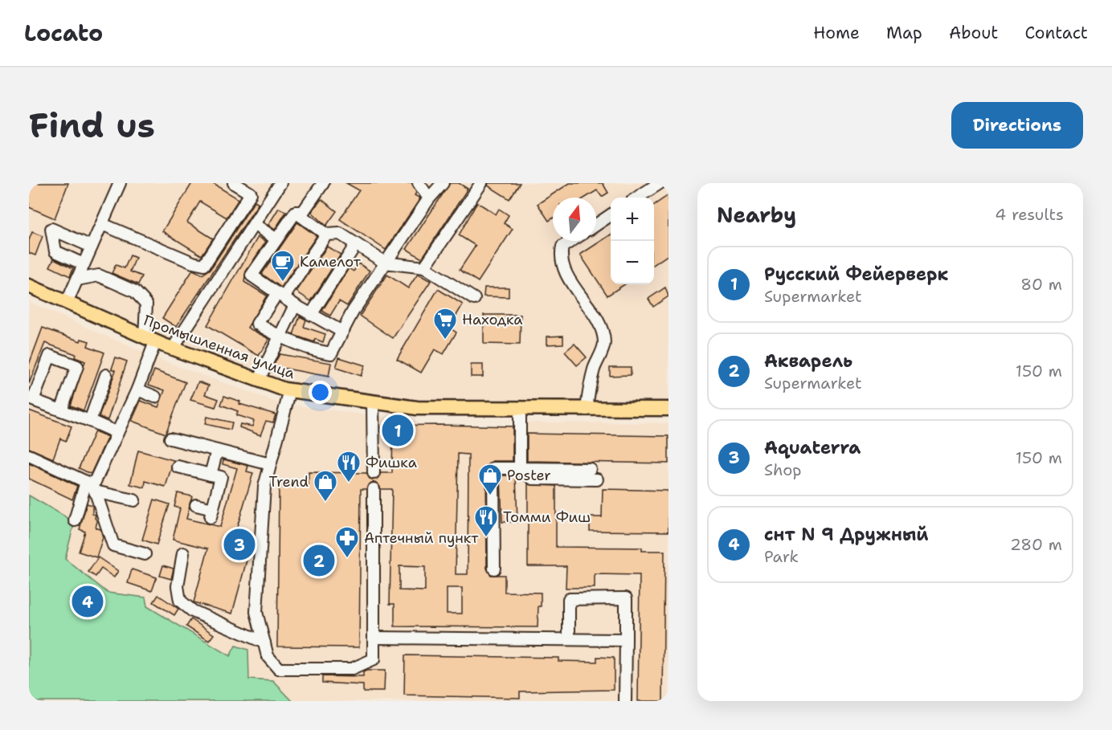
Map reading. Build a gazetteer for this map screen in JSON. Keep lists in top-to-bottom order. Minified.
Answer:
{"streets":{"main road":["Промышленная улица"]},"places":{"cafe":["Камелот"],"supermarket":["Находка"],"restaurant":["Фишка","Томми Фиш"],"shop":["Poster","Trend"],"pharmacy":["Аптечный пункт"]},"north":"top","page":{"header":"Locato","nav":["Home","Map","About","Contact"],"buttons":"Directions","title":"Find us","heading":["Nearby","4 results"],"map_buttons":["+","−"],"list":[{"mark":"1","name":"Русский Фейерверк","note":"Supermarket","value":"80 m"},{"mark":"2","name":"Акварель","note":"Supermarket","value":"150 m"},{"mark":"3","name":"Aquaterra","note":"Shop","value":"150 m"},{"mark":"4","name":"снт N 9 Дружный","note":"Park","value":"280 m"}],"pins":["1","3","2","4"]}}
